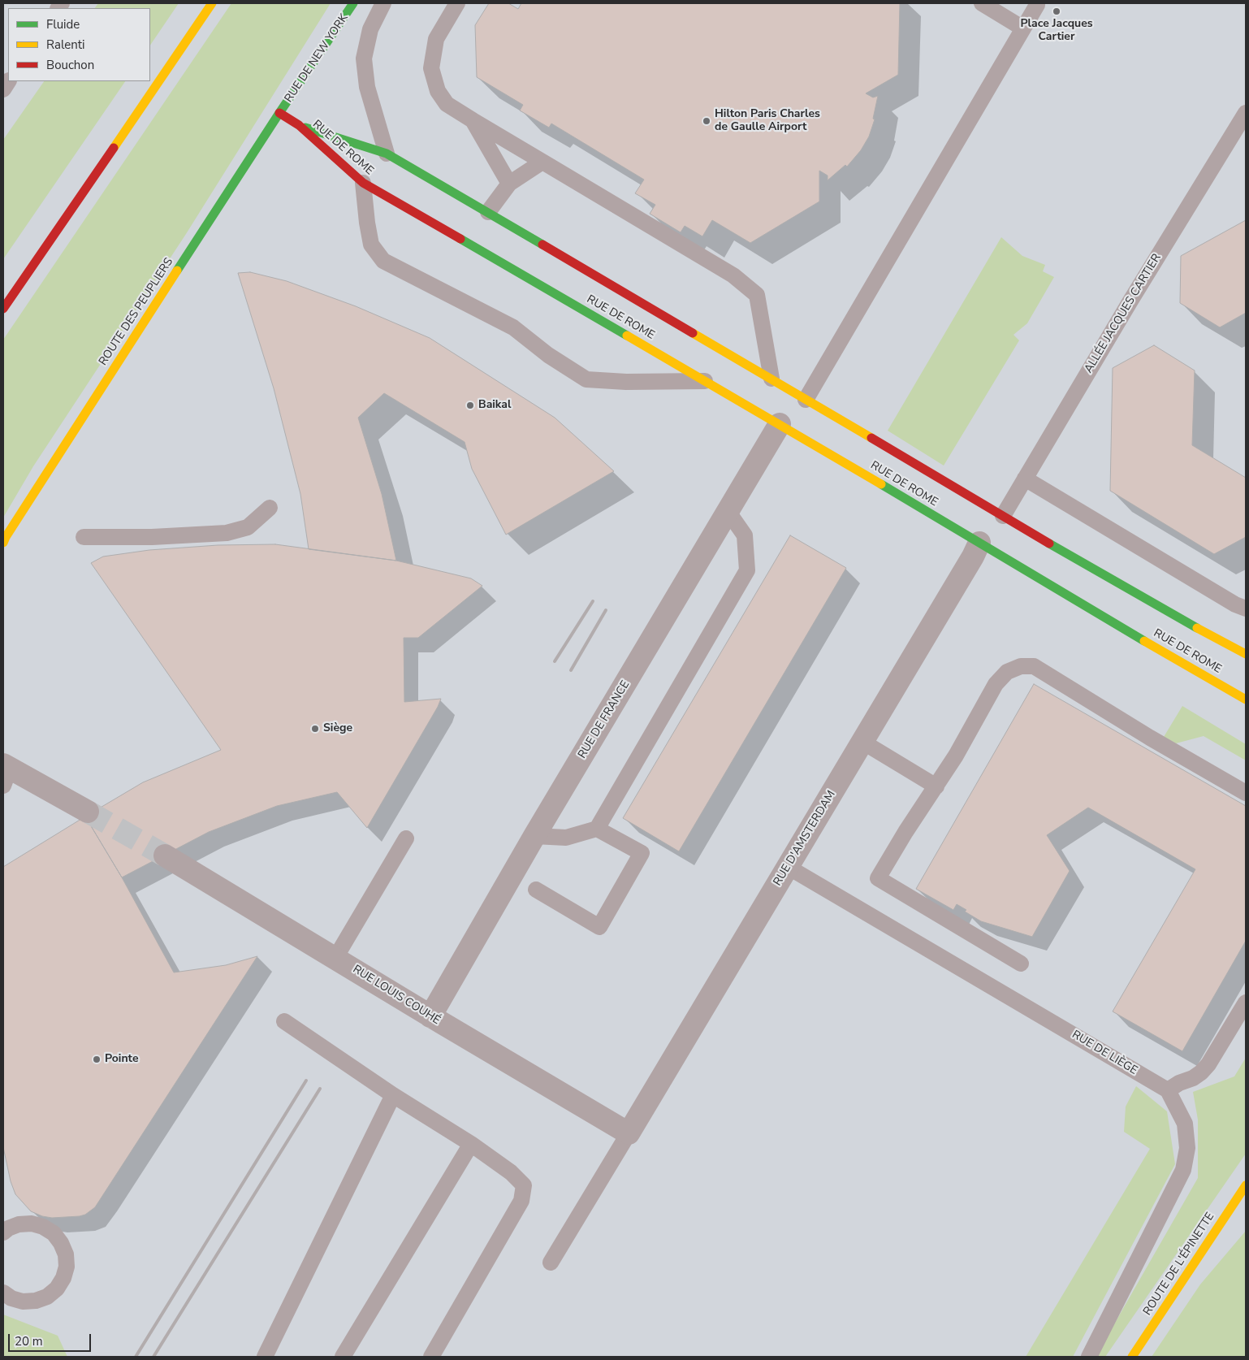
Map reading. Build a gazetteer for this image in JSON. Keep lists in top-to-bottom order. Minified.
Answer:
{"streets":{"main road":["RUE DE NEW YORK","RUE DE ROME","ROUTE DES PEUPLIERS","ROUTE DE L'ÉPINETTE"],"street":["RUE DE FRANCE","RUE D'AMSTERDAM","RUE LOUIS COUHÉ"],"lane":["ALLÉE JACQUES CARTIER","RUE DE LIÈGE"]},"crossings":[["RUE DE NEW YORK","ROUTE DES PEUPLIERS"],["RUE DE ROME","ALLÉE JACQUES CARTIER"],["RUE DE ROME","RUE DE FRANCE"],["RUE DE ROME","RUE D'AMSTERDAM"],["RUE DE FRANCE","RUE LOUIS COUHÉ"],["RUE D'AMSTERDAM","RUE LOUIS COUHÉ"],["RUE D'AMSTERDAM","RUE DE LIÈGE"]],"places":["Place Jacques Cartier","Hilton Paris Charles de Gaulle Airport","Baikal","Siège","Pointe"],"legend":["Fluide","Ralenti","Bouchon"],"scale_bar":"20 m"}
